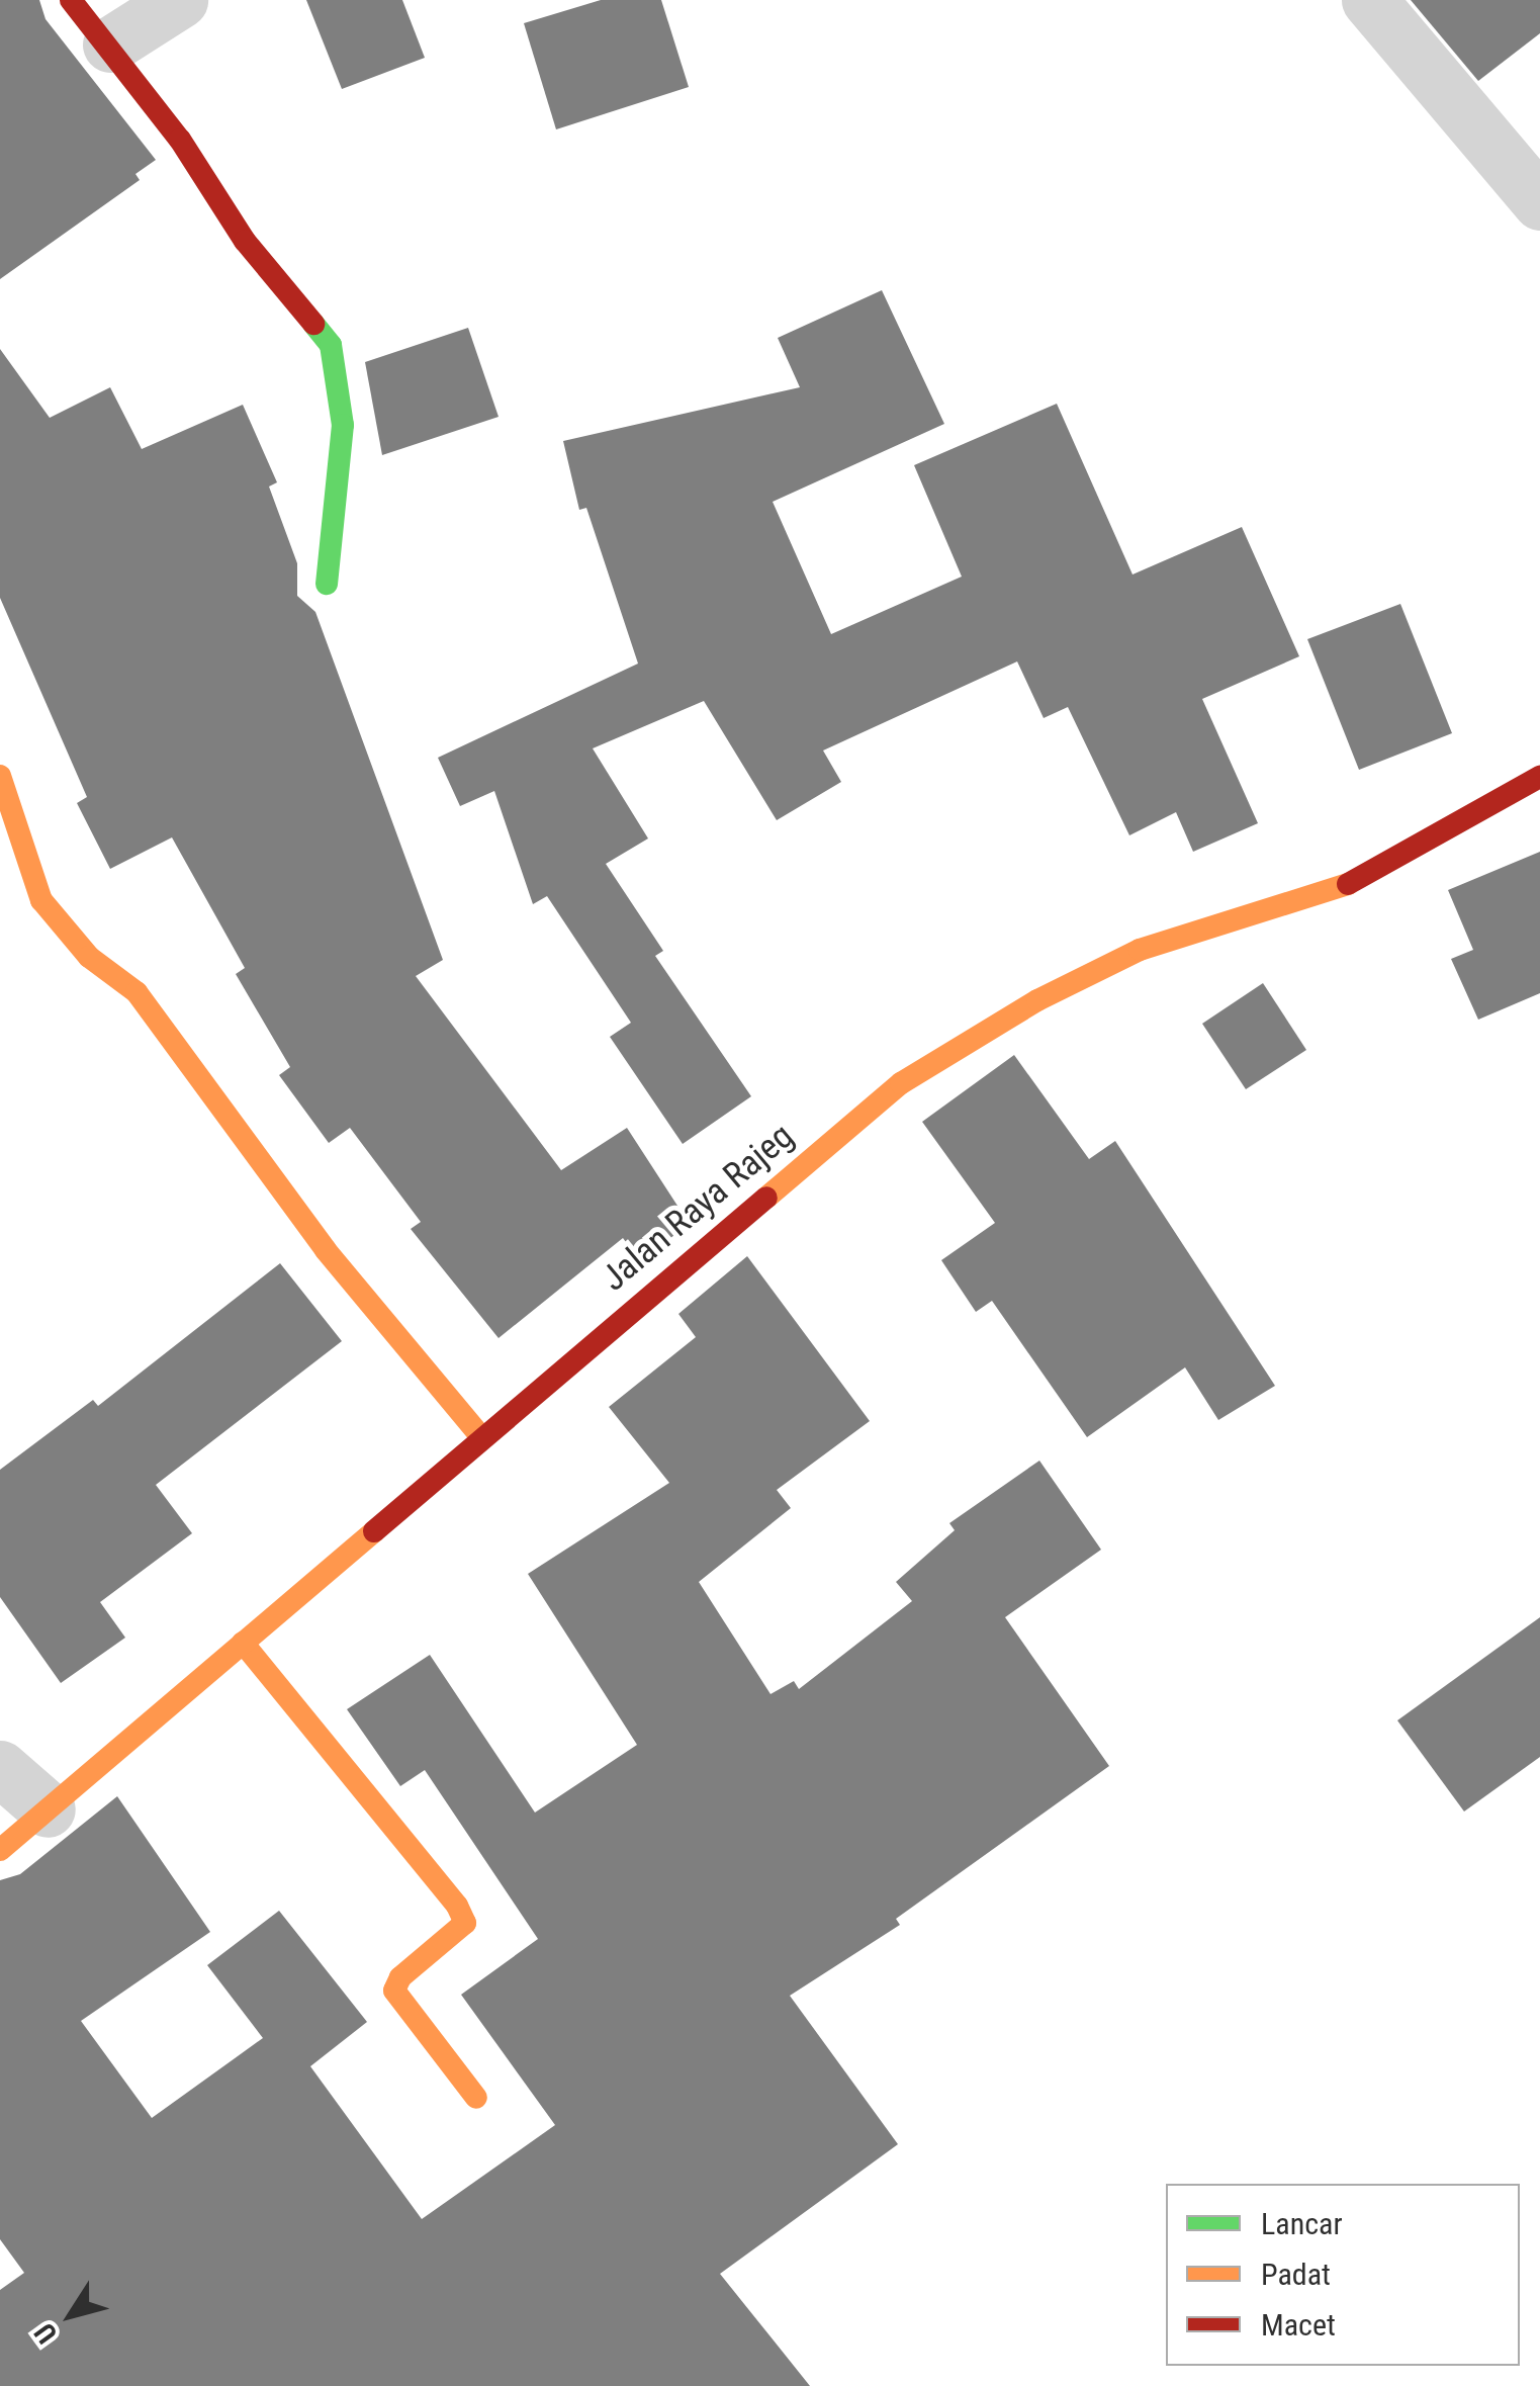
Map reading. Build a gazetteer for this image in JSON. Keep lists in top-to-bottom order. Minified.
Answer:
{"streets":{"street":["Jalan Raya Rajeg"]},"legend":["Lancar","Padat","Macet"],"north":"bottom left"}
